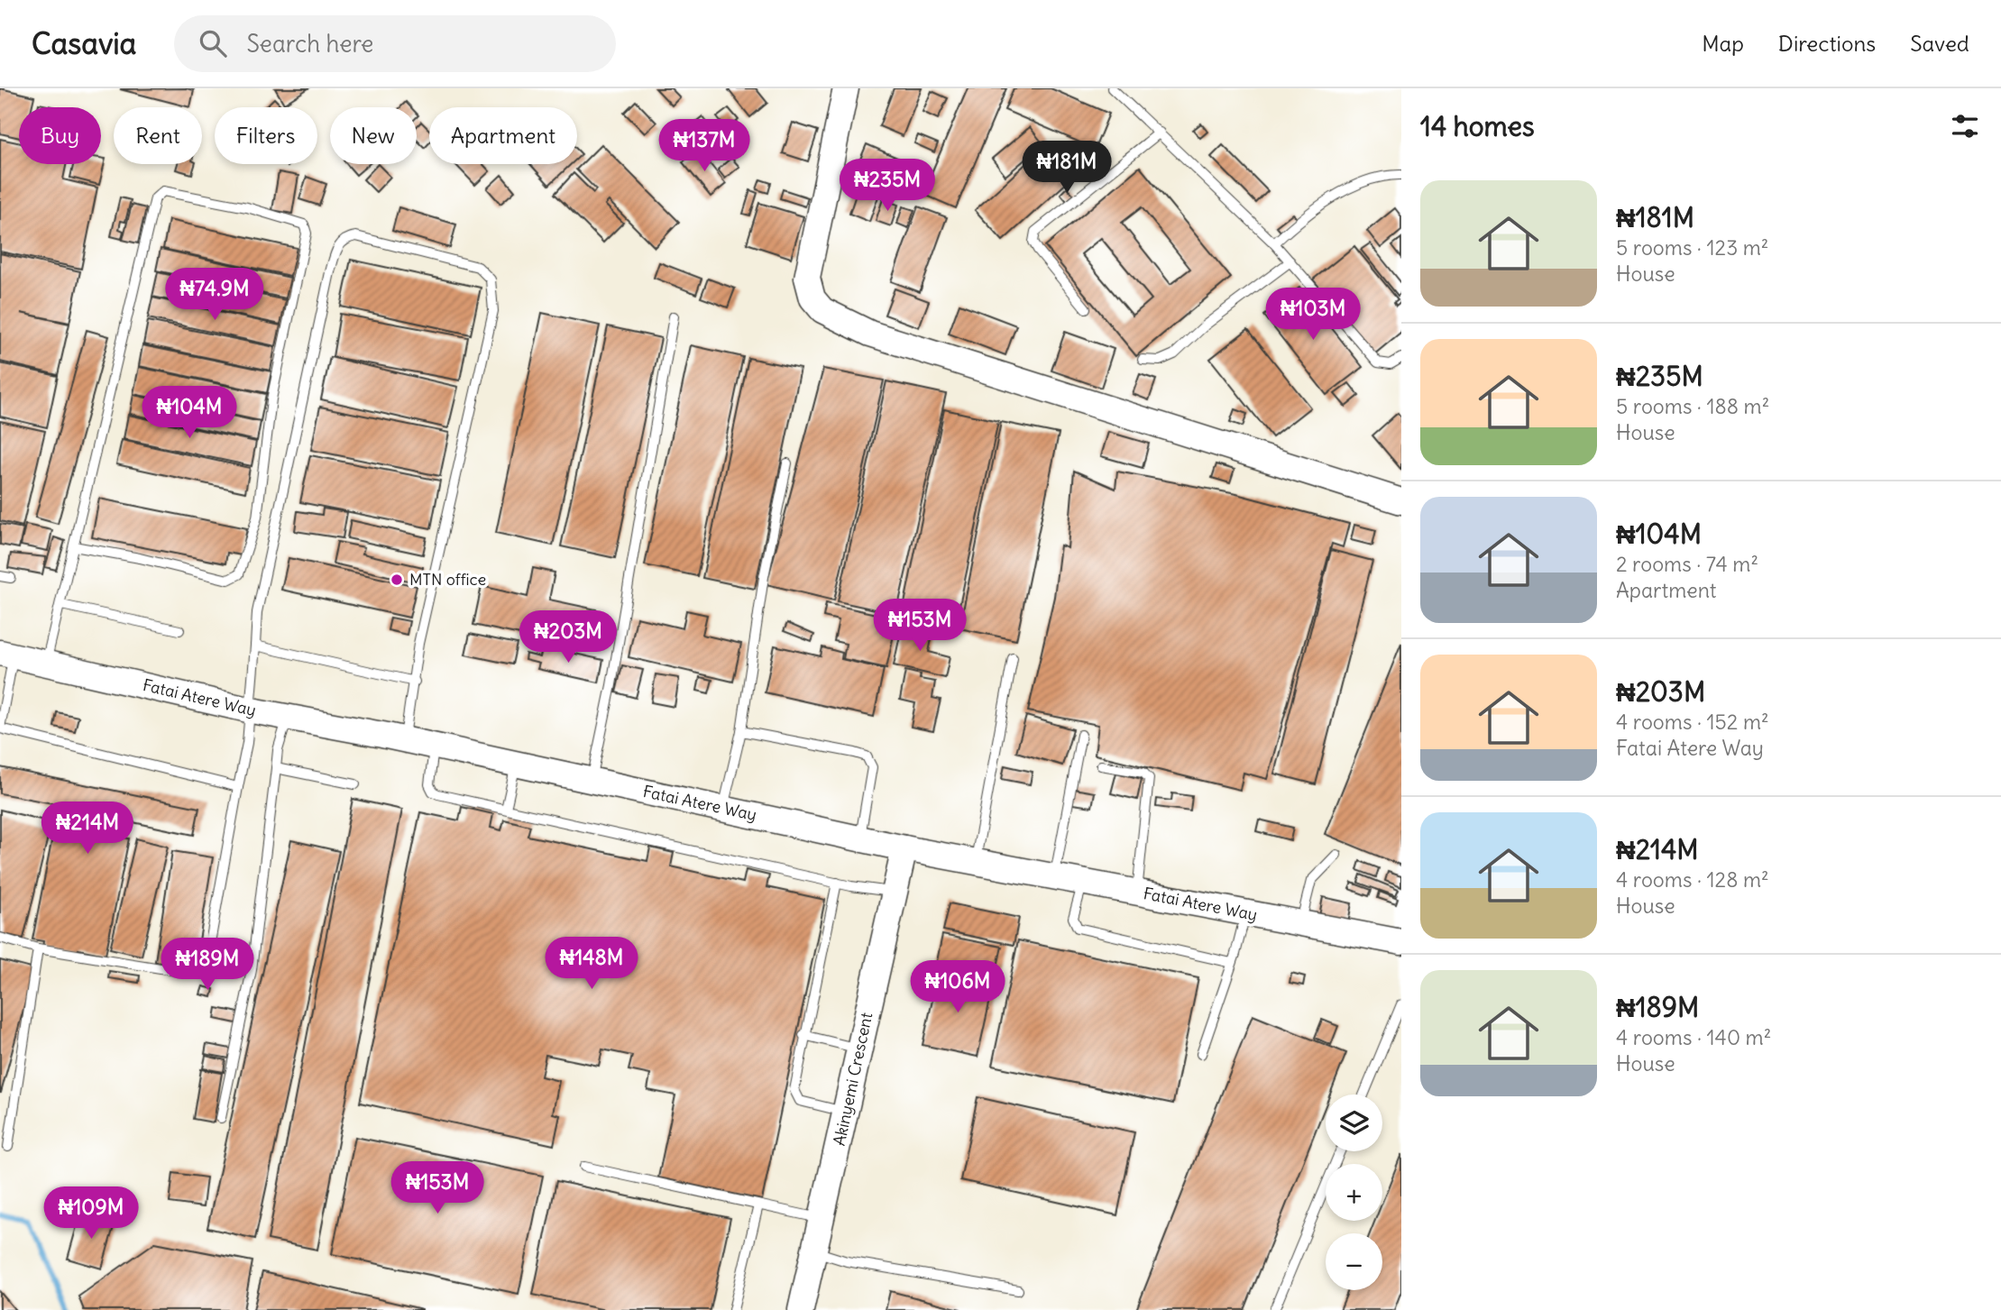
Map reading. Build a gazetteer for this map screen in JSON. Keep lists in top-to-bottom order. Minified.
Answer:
{"streets":{"street":["Fatai Atere Way","Akinyemi Crescent"]},"crossings":[["Fatai Atere Way","Akinyemi Crescent"]],"places":["MTN office"],"page":{"header":"Casavia","search":"Search here","nav":["Map","Directions","Saved"],"heading":"14 homes","chip":["Buy","Rent","Filters","New","Apartment"],"price":["₦137M","₦181M","₦235M","₦74.9M","₦103M","₦104M","₦153M","₦203M","₦214M","₦148M","₦189M","₦106M","₦153M","₦109M"],"list":[{"name":"₦181M","note":"5 rooms · 123 m² · House"},{"name":"₦235M","note":"5 rooms · 188 m² · House"},{"name":"₦104M","note":"2 rooms · 74 m² · Apartment"},{"name":"₦203M","note":"4 rooms · 152 m² · Fatai Atere Way"},{"name":"₦214M","note":"4 rooms · 128 m² · House"},{"name":"₦189M","note":"4 rooms · 140 m² · House"}],"map_buttons":["+","−"]}}
